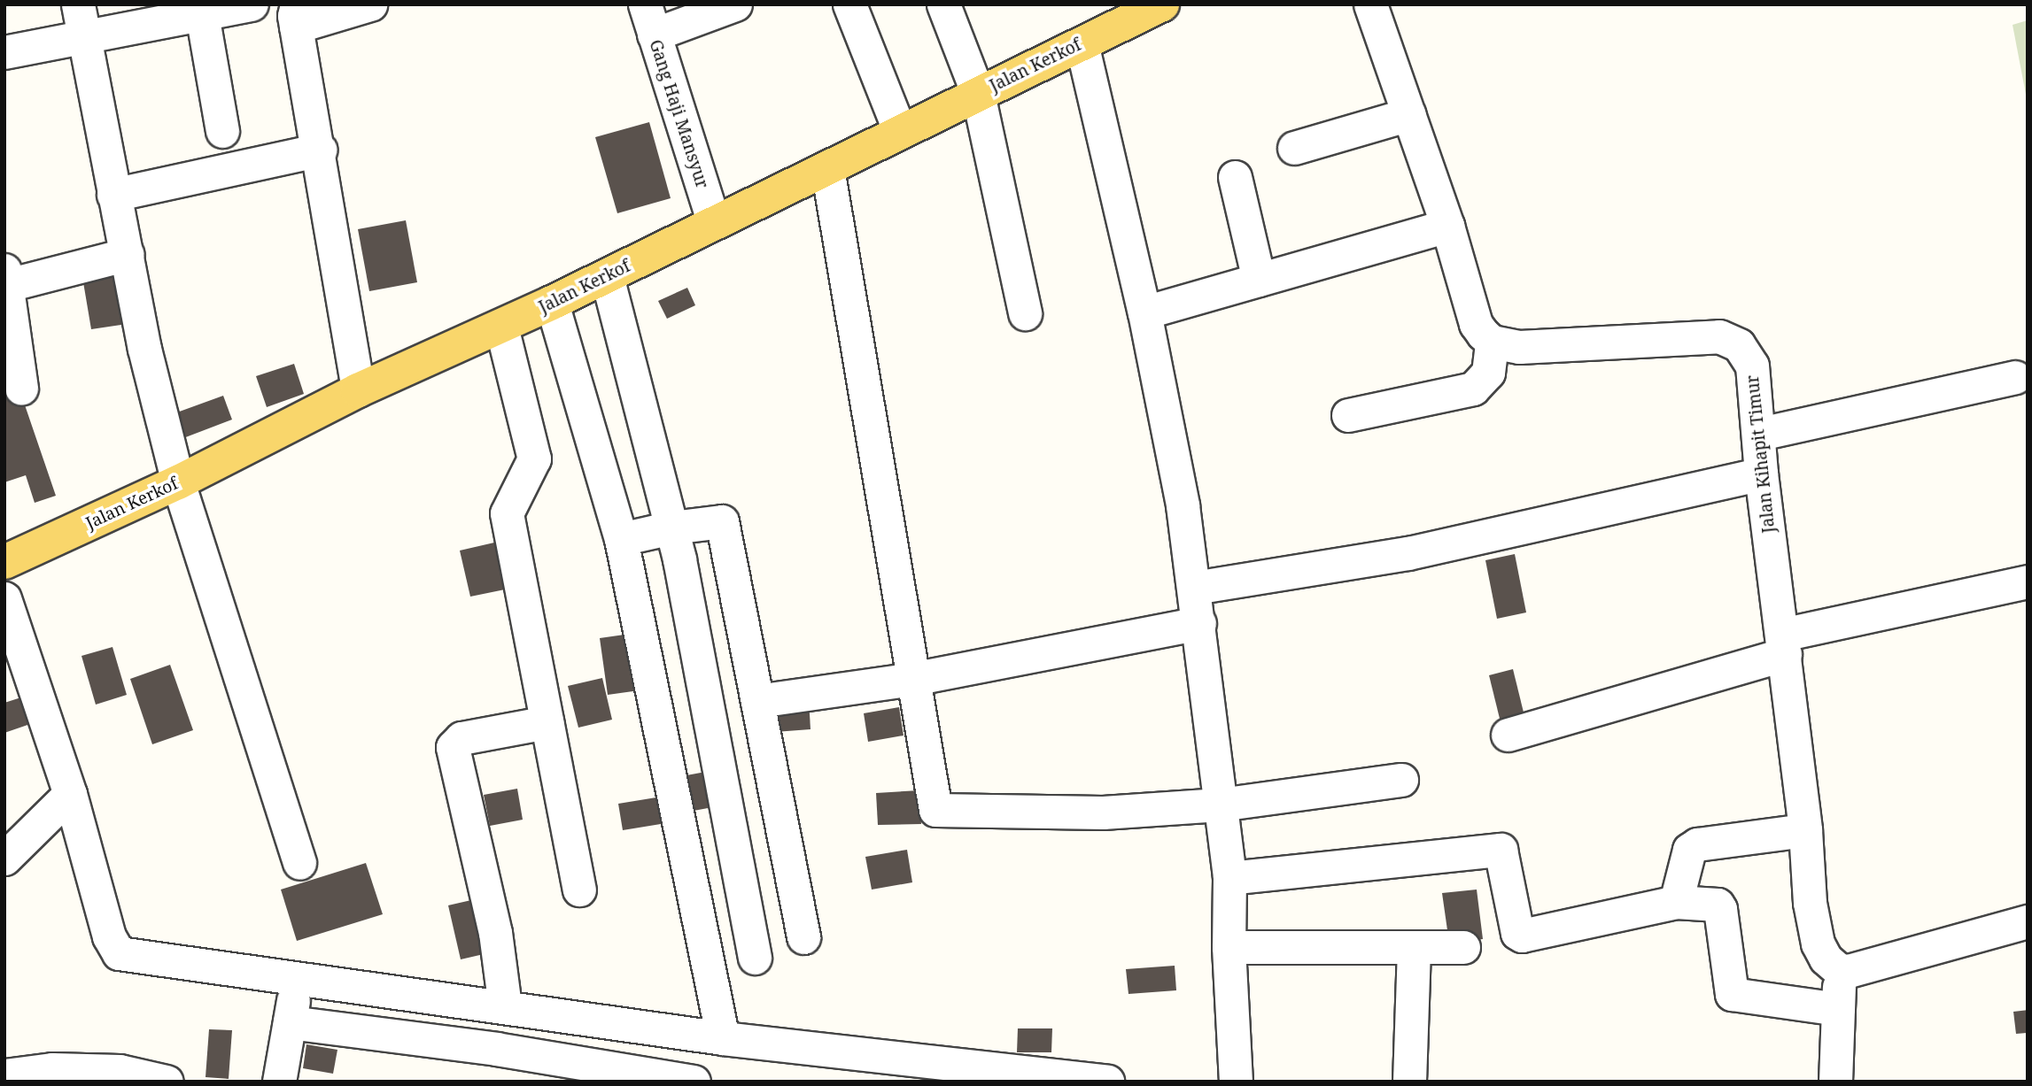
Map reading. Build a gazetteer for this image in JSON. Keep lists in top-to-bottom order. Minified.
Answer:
{"streets":{"main road":["Jalan Kerkof"],"street":["Gang Haji Mansyur","Jalan Kihapit Timur"]},"crossings":[["Jalan Kerkof","Gang Haji Mansyur"]]}
